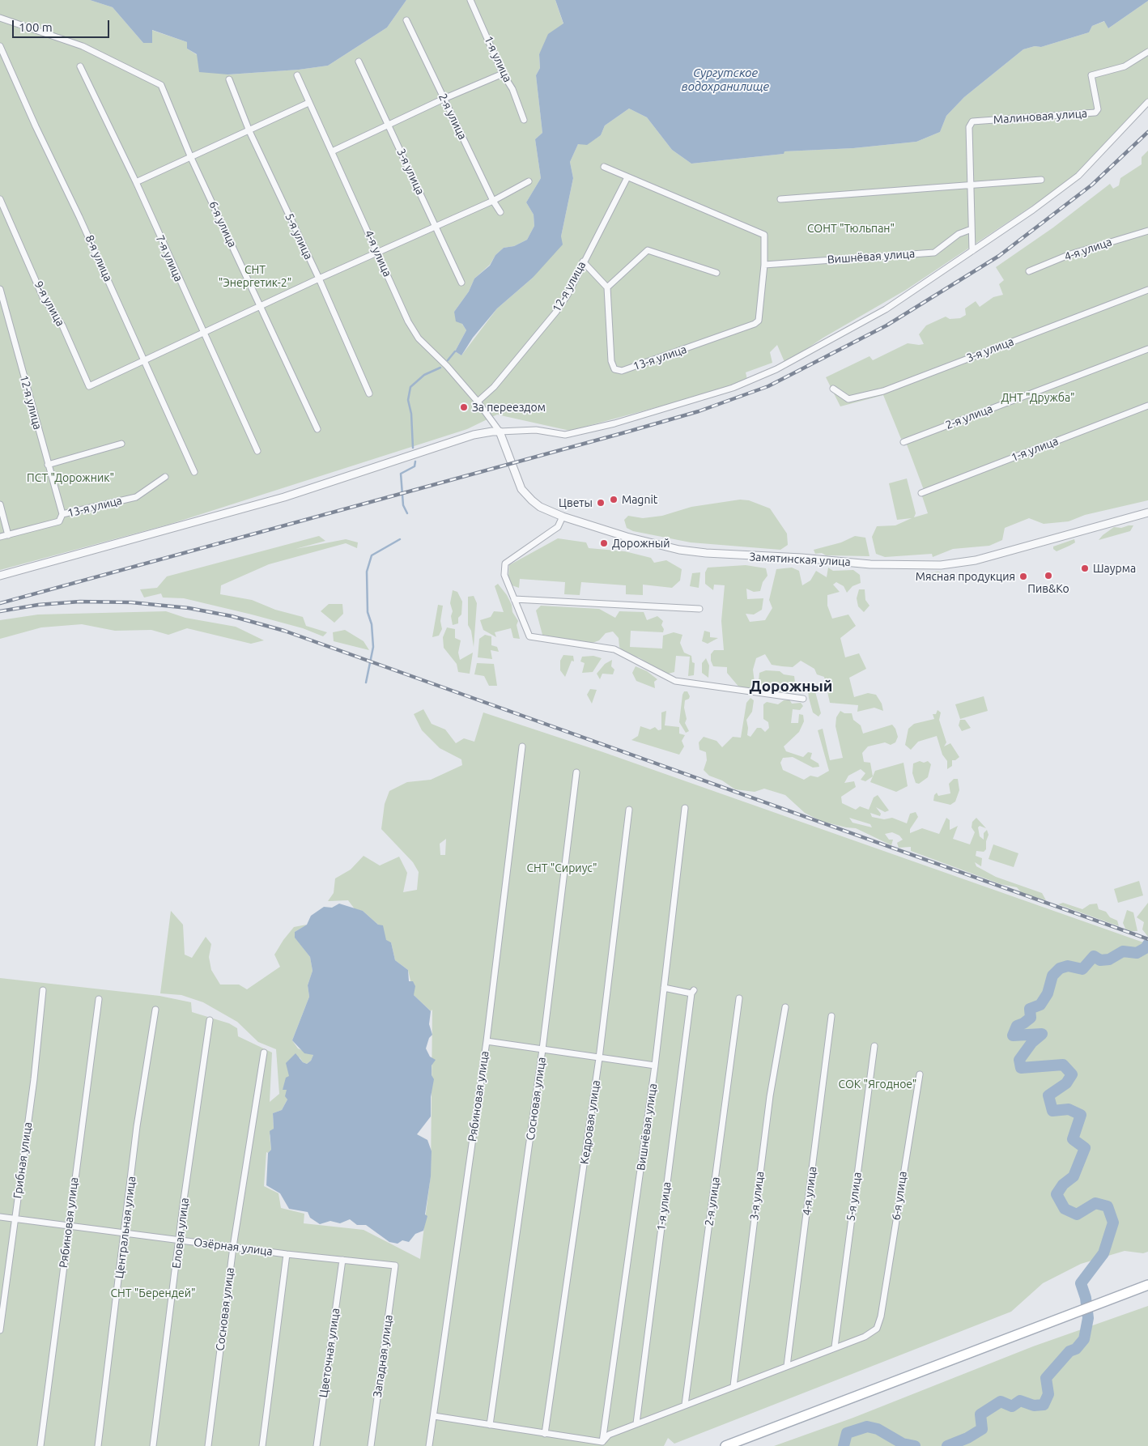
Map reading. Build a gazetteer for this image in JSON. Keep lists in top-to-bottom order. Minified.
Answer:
{"streets":{"street":["1-я улица","2-я улица","Малиновая улица","3-я улица","6-я улица","5-я улица","4-я улица","Вишнёвая улица","8-я улица","7-я улица","12-я улица","9-я улица","13-я улица","Замятинская улица","Рябиновая улица","Сосновая улица","Кедровая улица","Грибная улица","Центральная улица","Еловая улица","Озёрная улица","Цветочная улица","Западная улица"]},"crossings":[["1-я улица","Вишнёвая улица"],["Малиновая улица","Вишнёвая улица"],["6-я улица","5-я улица"],["4-я улица","12-я улица"],["4-я улица","Замятинская улица"],["Вишнёвая улица","13-я улица"],["8-я улица","9-я улица"],["12-я улица","13-я улица"],["Рябиновая улица","Озёрная улица"],["Сосновая улица","Озёрная улица"],["Грибная улица","Озёрная улица"],["Центральная улица","Озёрная улица"],["Еловая улица","Озёрная улица"],["Озёрная улица","Цветочная улица"],["Озёрная улица","Западная улица"]],"districts":["Дорожный"],"water":["Сургутское водохранилище"],"parks":["СОНТ \"Тюльпан\"","СHТ \"Энергетик-2\"","ДНТ \"Дружба\"","ПСТ \"Дорожник\"","СНТ \"Сириус\"","СОК \"Ягодное\"","СНТ \"Берендей\""],"places":["За переездом","Magnit","Цветы","Дорожный","Шаурма","Пив&Ко","Мясная продукция"],"scale_bar":"100 m"}
